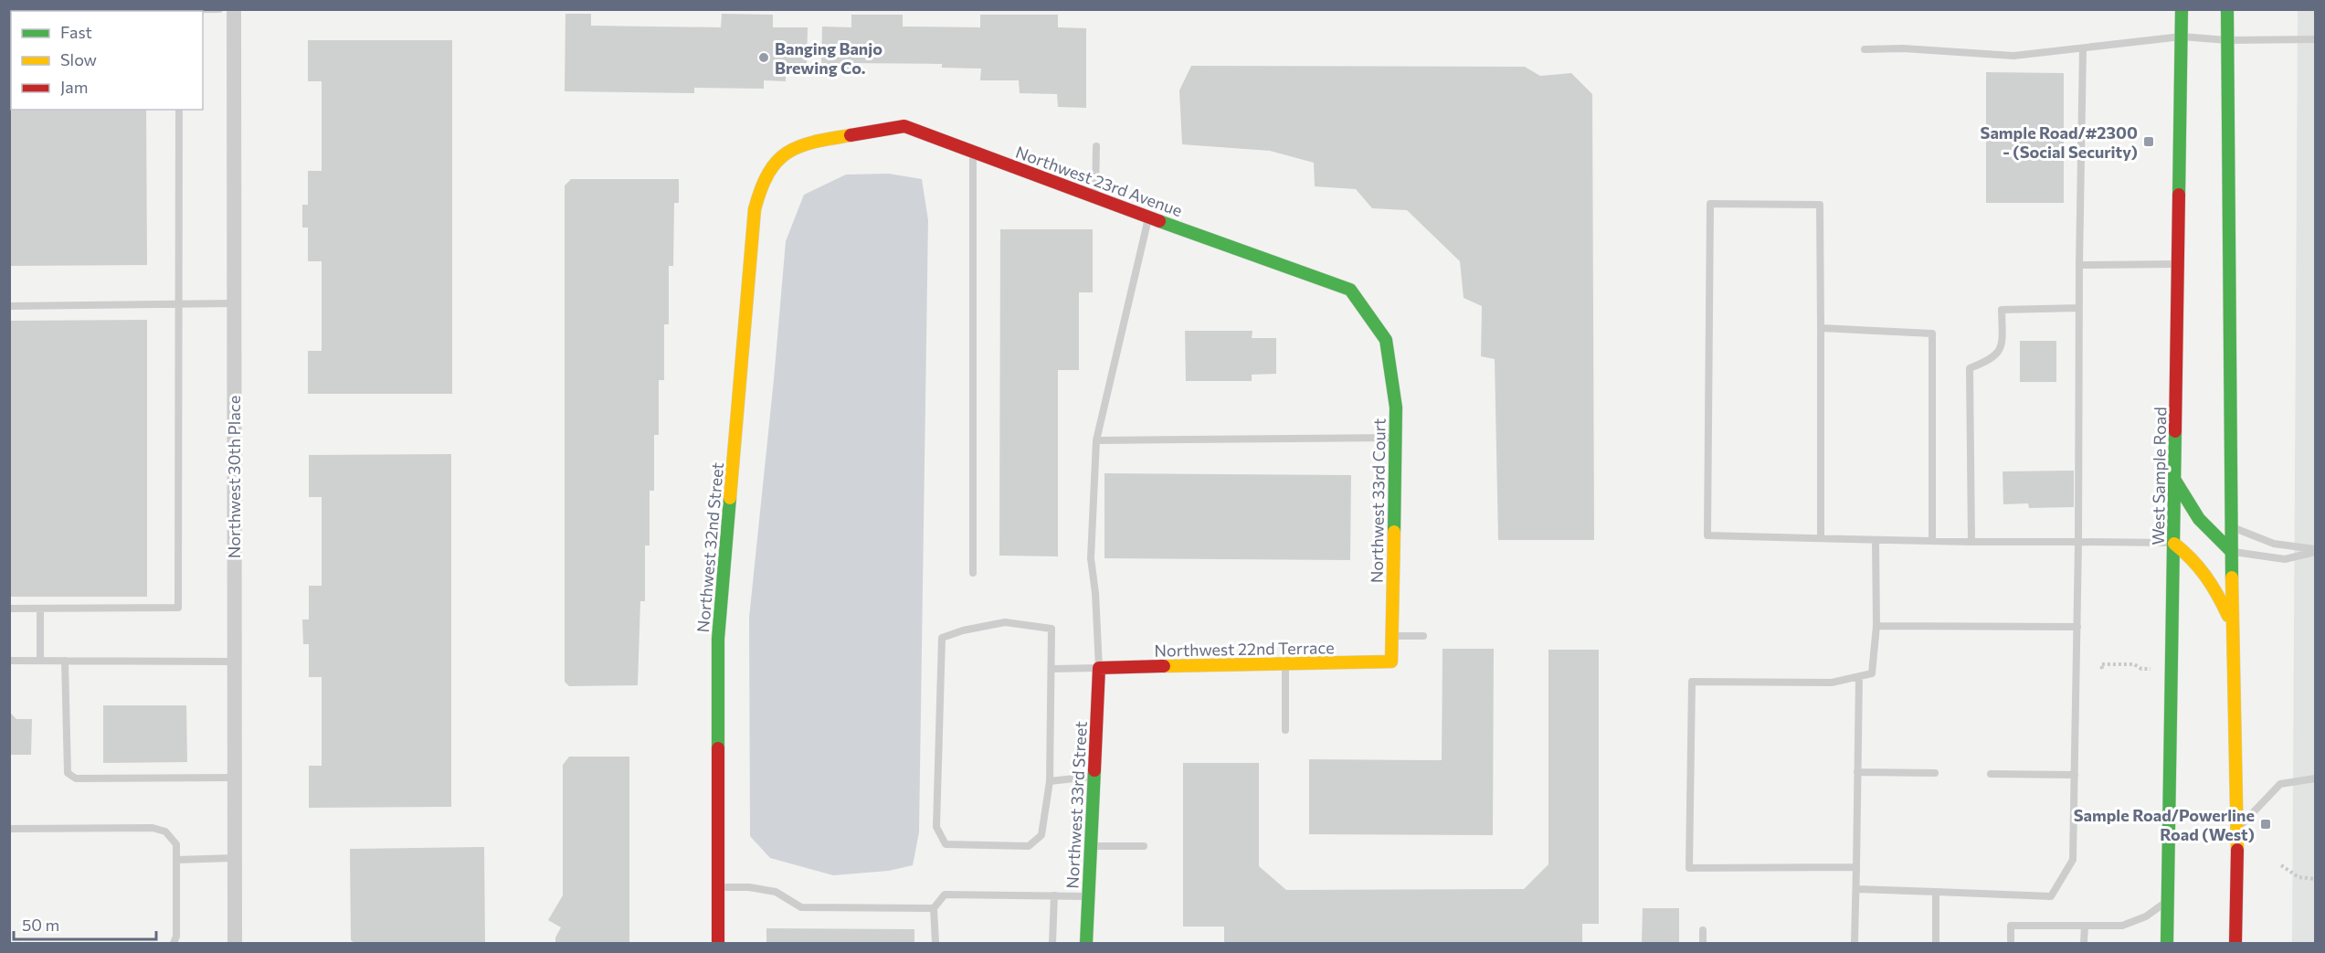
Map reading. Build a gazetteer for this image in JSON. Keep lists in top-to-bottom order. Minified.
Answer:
{"streets":{"street":["Northwest 23rd Avenue","West Sample Road","Northwest 30th Place","Northwest 33rd Court","Northwest 32nd Street","Northwest 22nd Terrace","Northwest 33rd Street"]},"crossings":[["Northwest 23rd Avenue","Northwest 33rd Court"],["Northwest 23rd Avenue","Northwest 32nd Street"],["Northwest 33rd Court","Northwest 22nd Terrace"],["Northwest 22nd Terrace","Northwest 33rd Street"]],"places":{"other":["Banging Banjo Brewing Co."],"transit":["Sample Road/#2300 - (Social Security)","Sample Road/Powerline Road (West)"]},"legend":["Fast","Slow","Jam"],"scale_bar":"50 m"}
